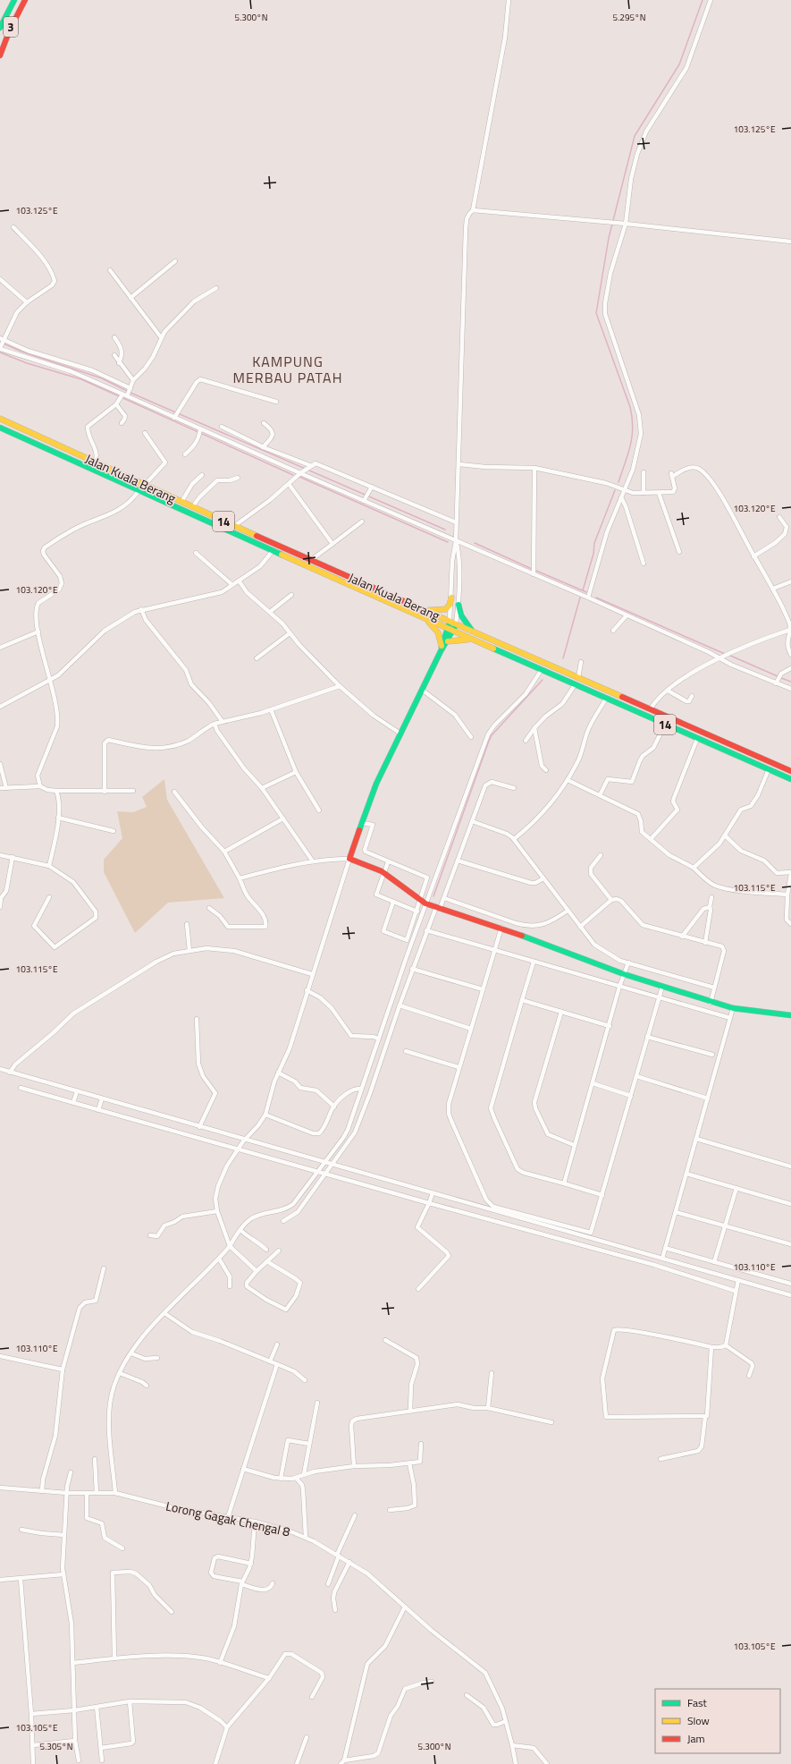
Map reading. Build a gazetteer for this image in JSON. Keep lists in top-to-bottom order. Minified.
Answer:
{"streets":{"main road":["3","Jalan Kuala Berang","14"],"street":["Lorong Gagak Chengal 8"]},"districts":["KAMPUNG MERBAU PATAH"],"legend":["Fast","Slow","Jam"],"coordinates":["5.300°N","5.295°N","103.125°E","103.120°E","103.115°E","103.110°E","103.105°E","5.305°N"]}
